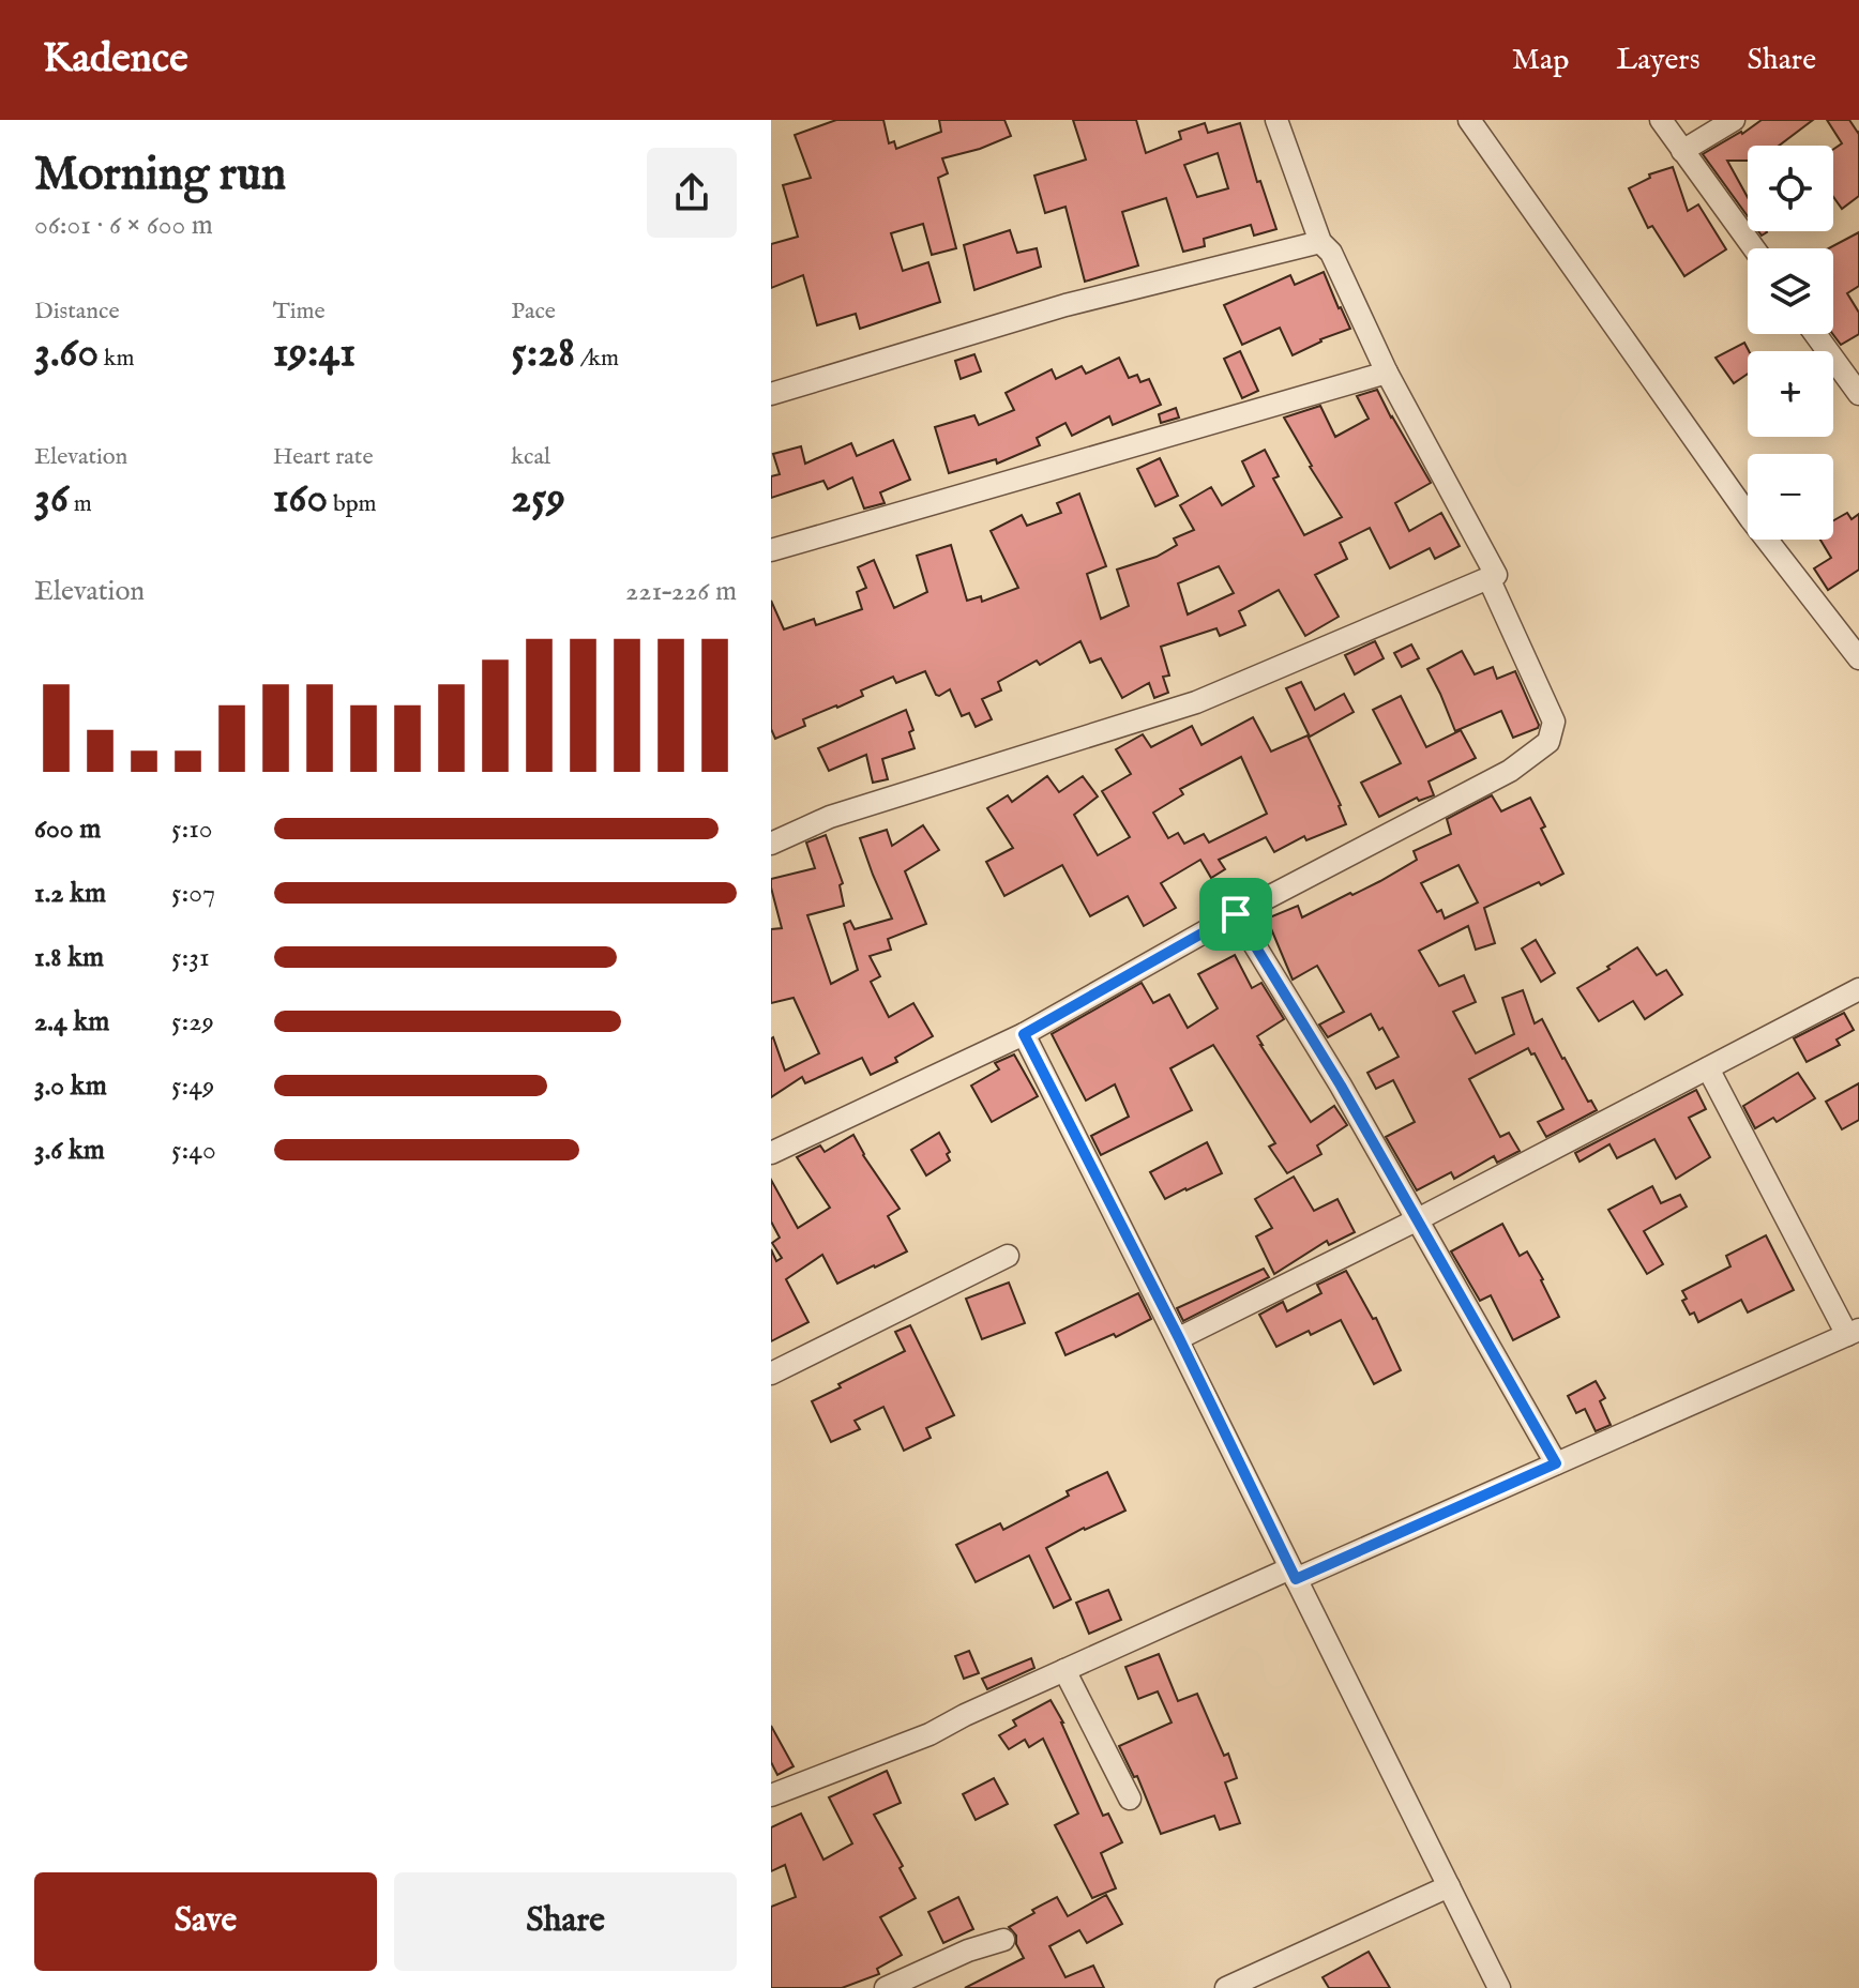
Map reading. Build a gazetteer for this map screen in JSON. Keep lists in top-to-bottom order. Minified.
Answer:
{"page":{"header":"Kadence","nav":["Map","Layers","Share"],"heading":["Morning run","06:01 · 6 × 600 m"],"map_buttons":["+","−"],"stats":[["Distance","3.60 km"],["Time","19:41"],["Pace","5:28 /km"],["Elevation","36 m"],["Heart rate","160 bpm"],["kcal","259"]],"chart":["Elevation","221–226 m"],"list":[{"name":"600 m","note":"5:10"},{"name":"1.2 km","note":"5:07"},{"name":"1.8 km","note":"5:31"},{"name":"2.4 km","note":"5:29"},{"name":"3.0 km","note":"5:49"},{"name":"3.6 km","note":"5:40"}],"buttons":["Save","Share"]}}
